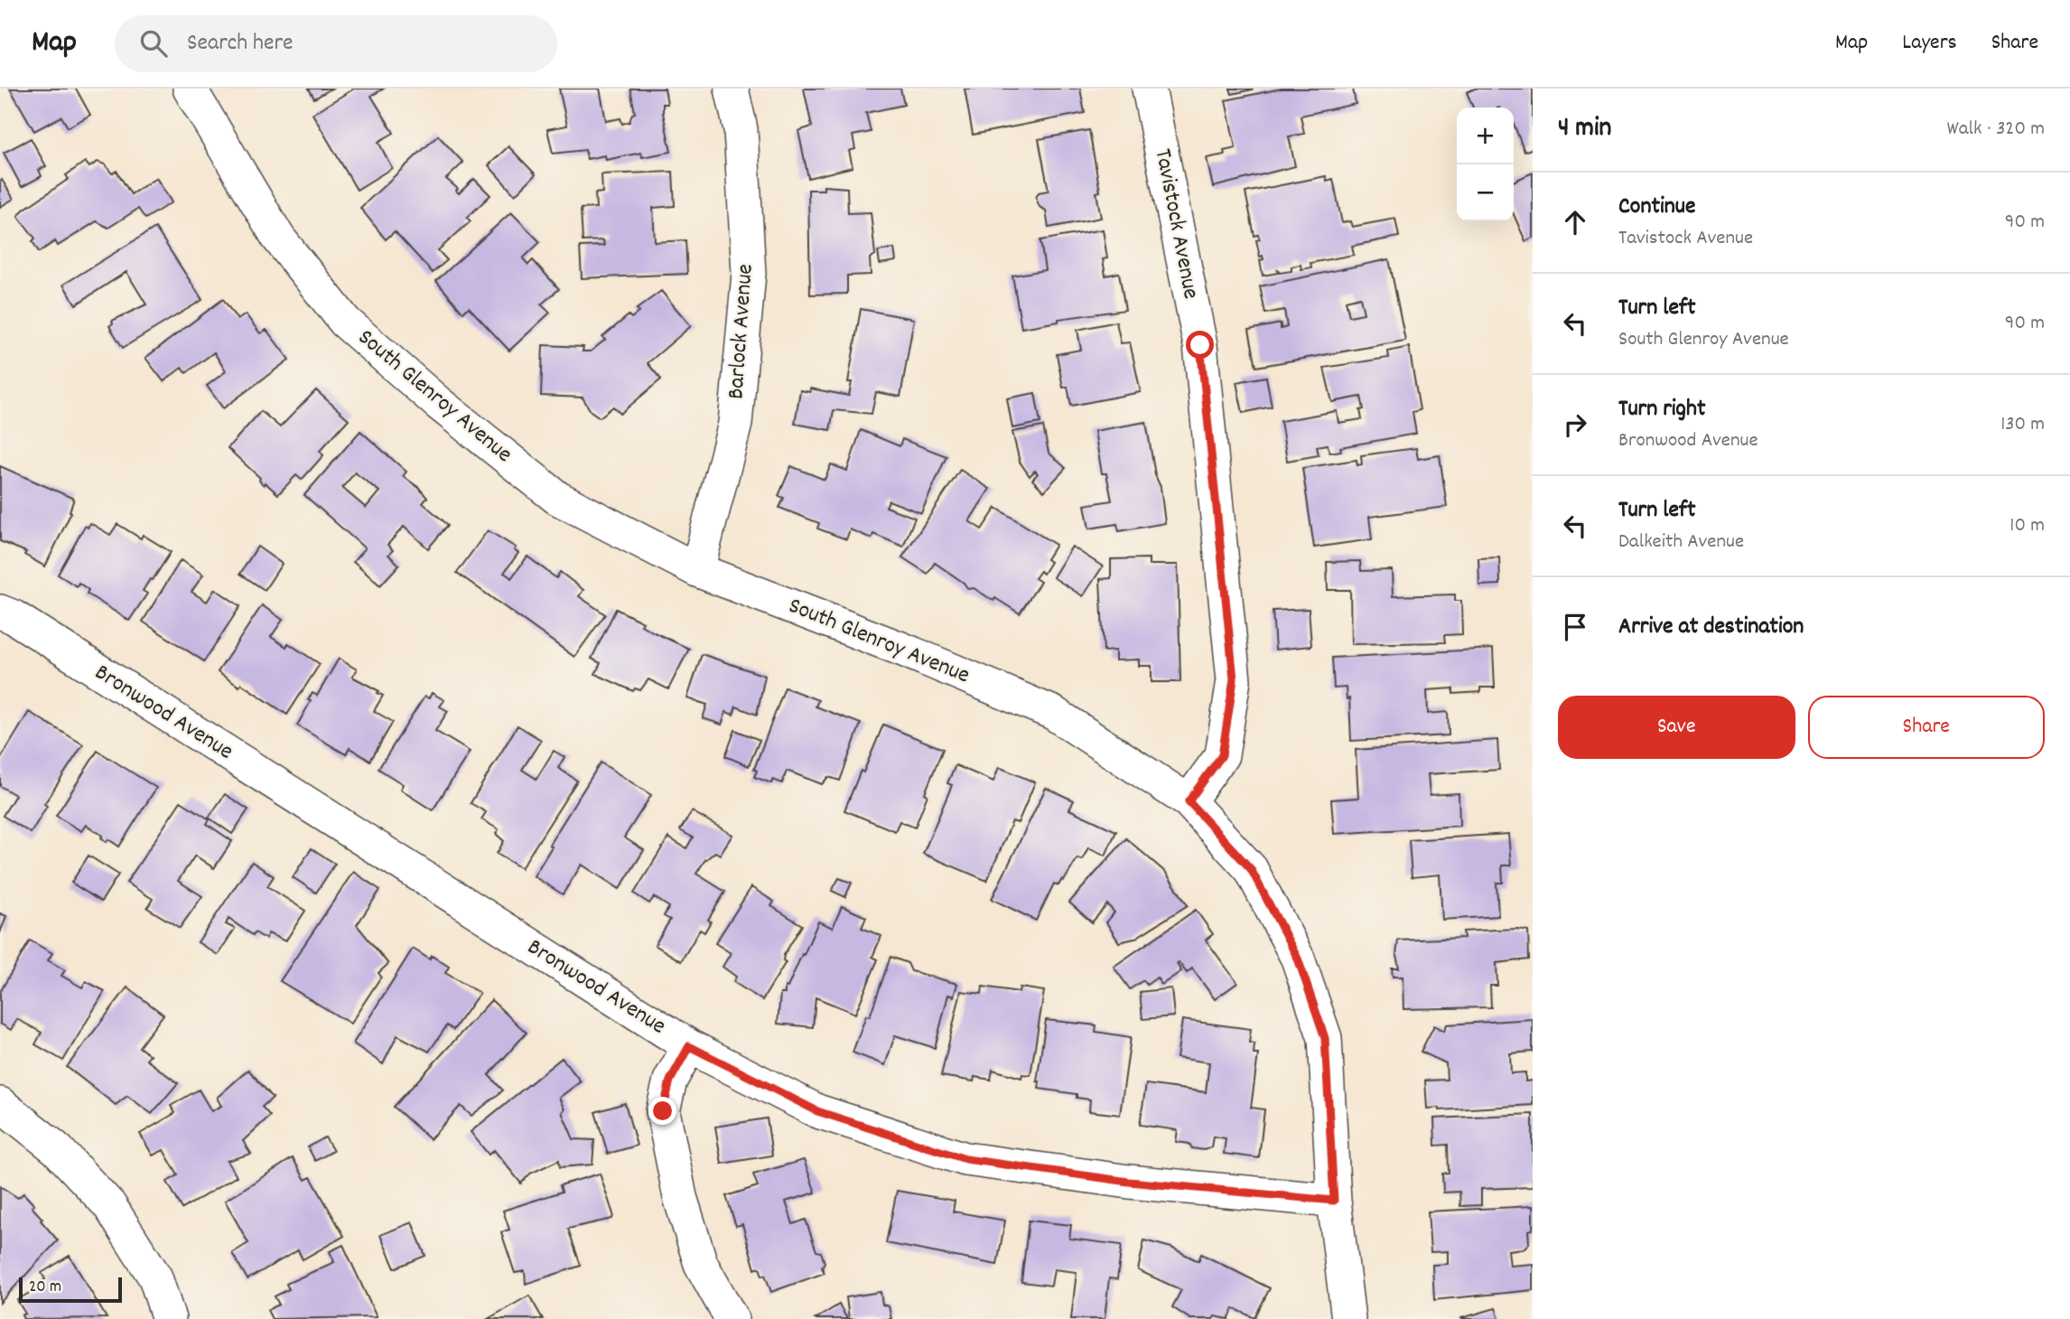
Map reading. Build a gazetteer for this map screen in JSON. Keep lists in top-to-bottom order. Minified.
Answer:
{"streets":{"street":["Tavistock Avenue","Barlock Avenue","South Glenroy Avenue","Bronwood Avenue"]},"crossings":[["Tavistock Avenue","South Glenroy Avenue"],["Barlock Avenue","South Glenroy Avenue"],["South Glenroy Avenue","Bronwood Avenue"]],"scale_bar":"20 m","page":{"header":"Map","search":"Search here","nav":["Map","Layers","Share"],"heading":["4 min","Walk · 320 m"],"map_buttons":["+","−"],"list":[["Continue","Tavistock Avenue","90 m"],["Turn left","South Glenroy Avenue","90 m"],["Turn right","Bronwood Avenue","130 m"],["Turn left","Dalkeith Avenue","10 m"],"Arrive at destination"],"buttons":["Save","Share"],"scale":"20 m"}}
